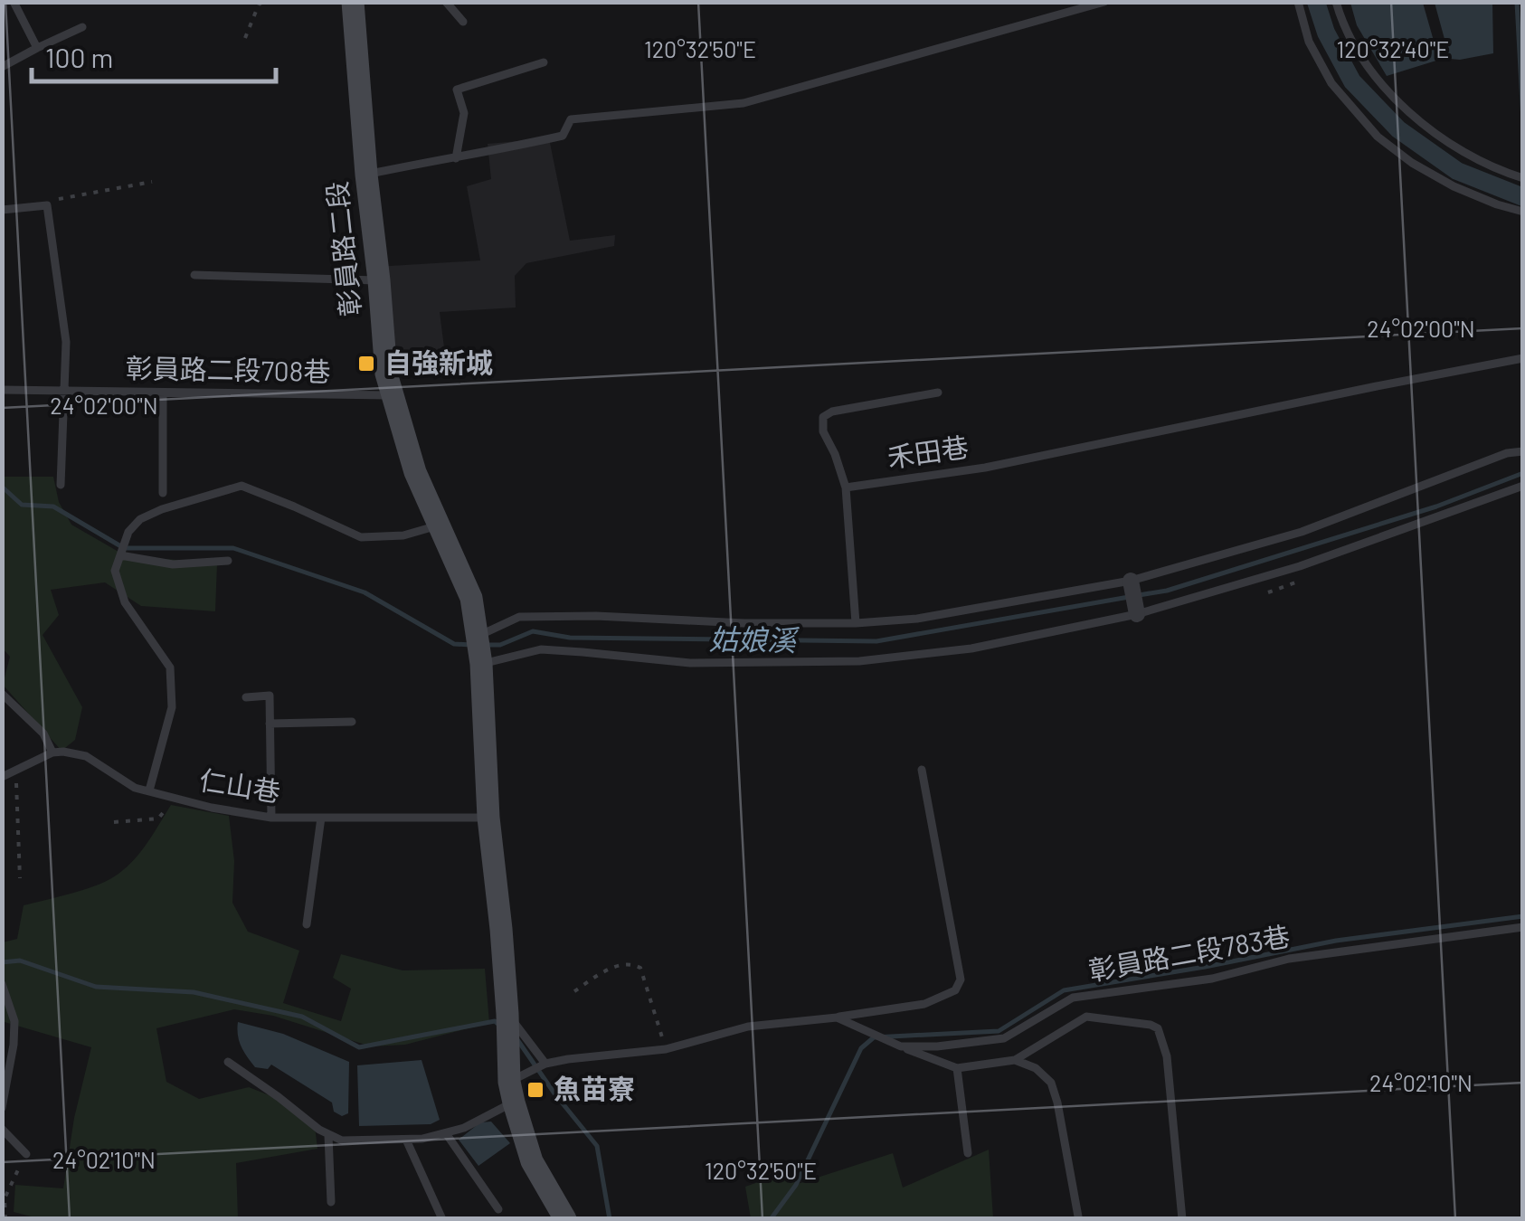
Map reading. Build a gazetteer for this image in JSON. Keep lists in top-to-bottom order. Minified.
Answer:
{"streets":{"main road":["彰員路二段"],"lane":["彰員路二段708巷","禾田巷","仁山巷","彰員路二段783巷"]},"crossings":[["彰員路二段","彰員路二段708巷"]],"water":["姑娘溪"],"places":{"transit":["自強新城","魚苗寮"]},"scale_bar":"100 m","coordinates":["120°32'50\"E","120°32'40\"E","24°02'00\"N","24°02'10\"N"]}
